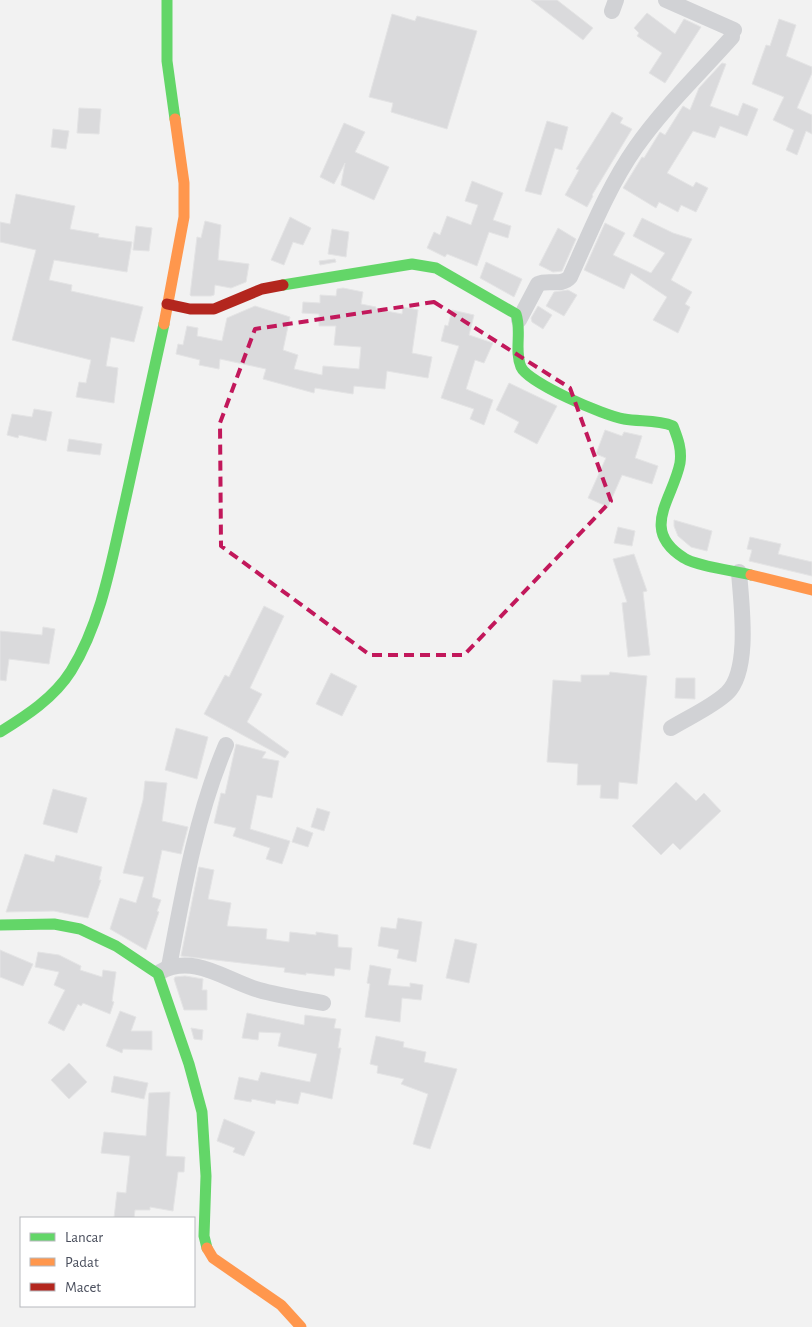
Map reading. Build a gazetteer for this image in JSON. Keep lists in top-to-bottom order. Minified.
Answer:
{"legend":["Lancar","Padat","Macet"]}
